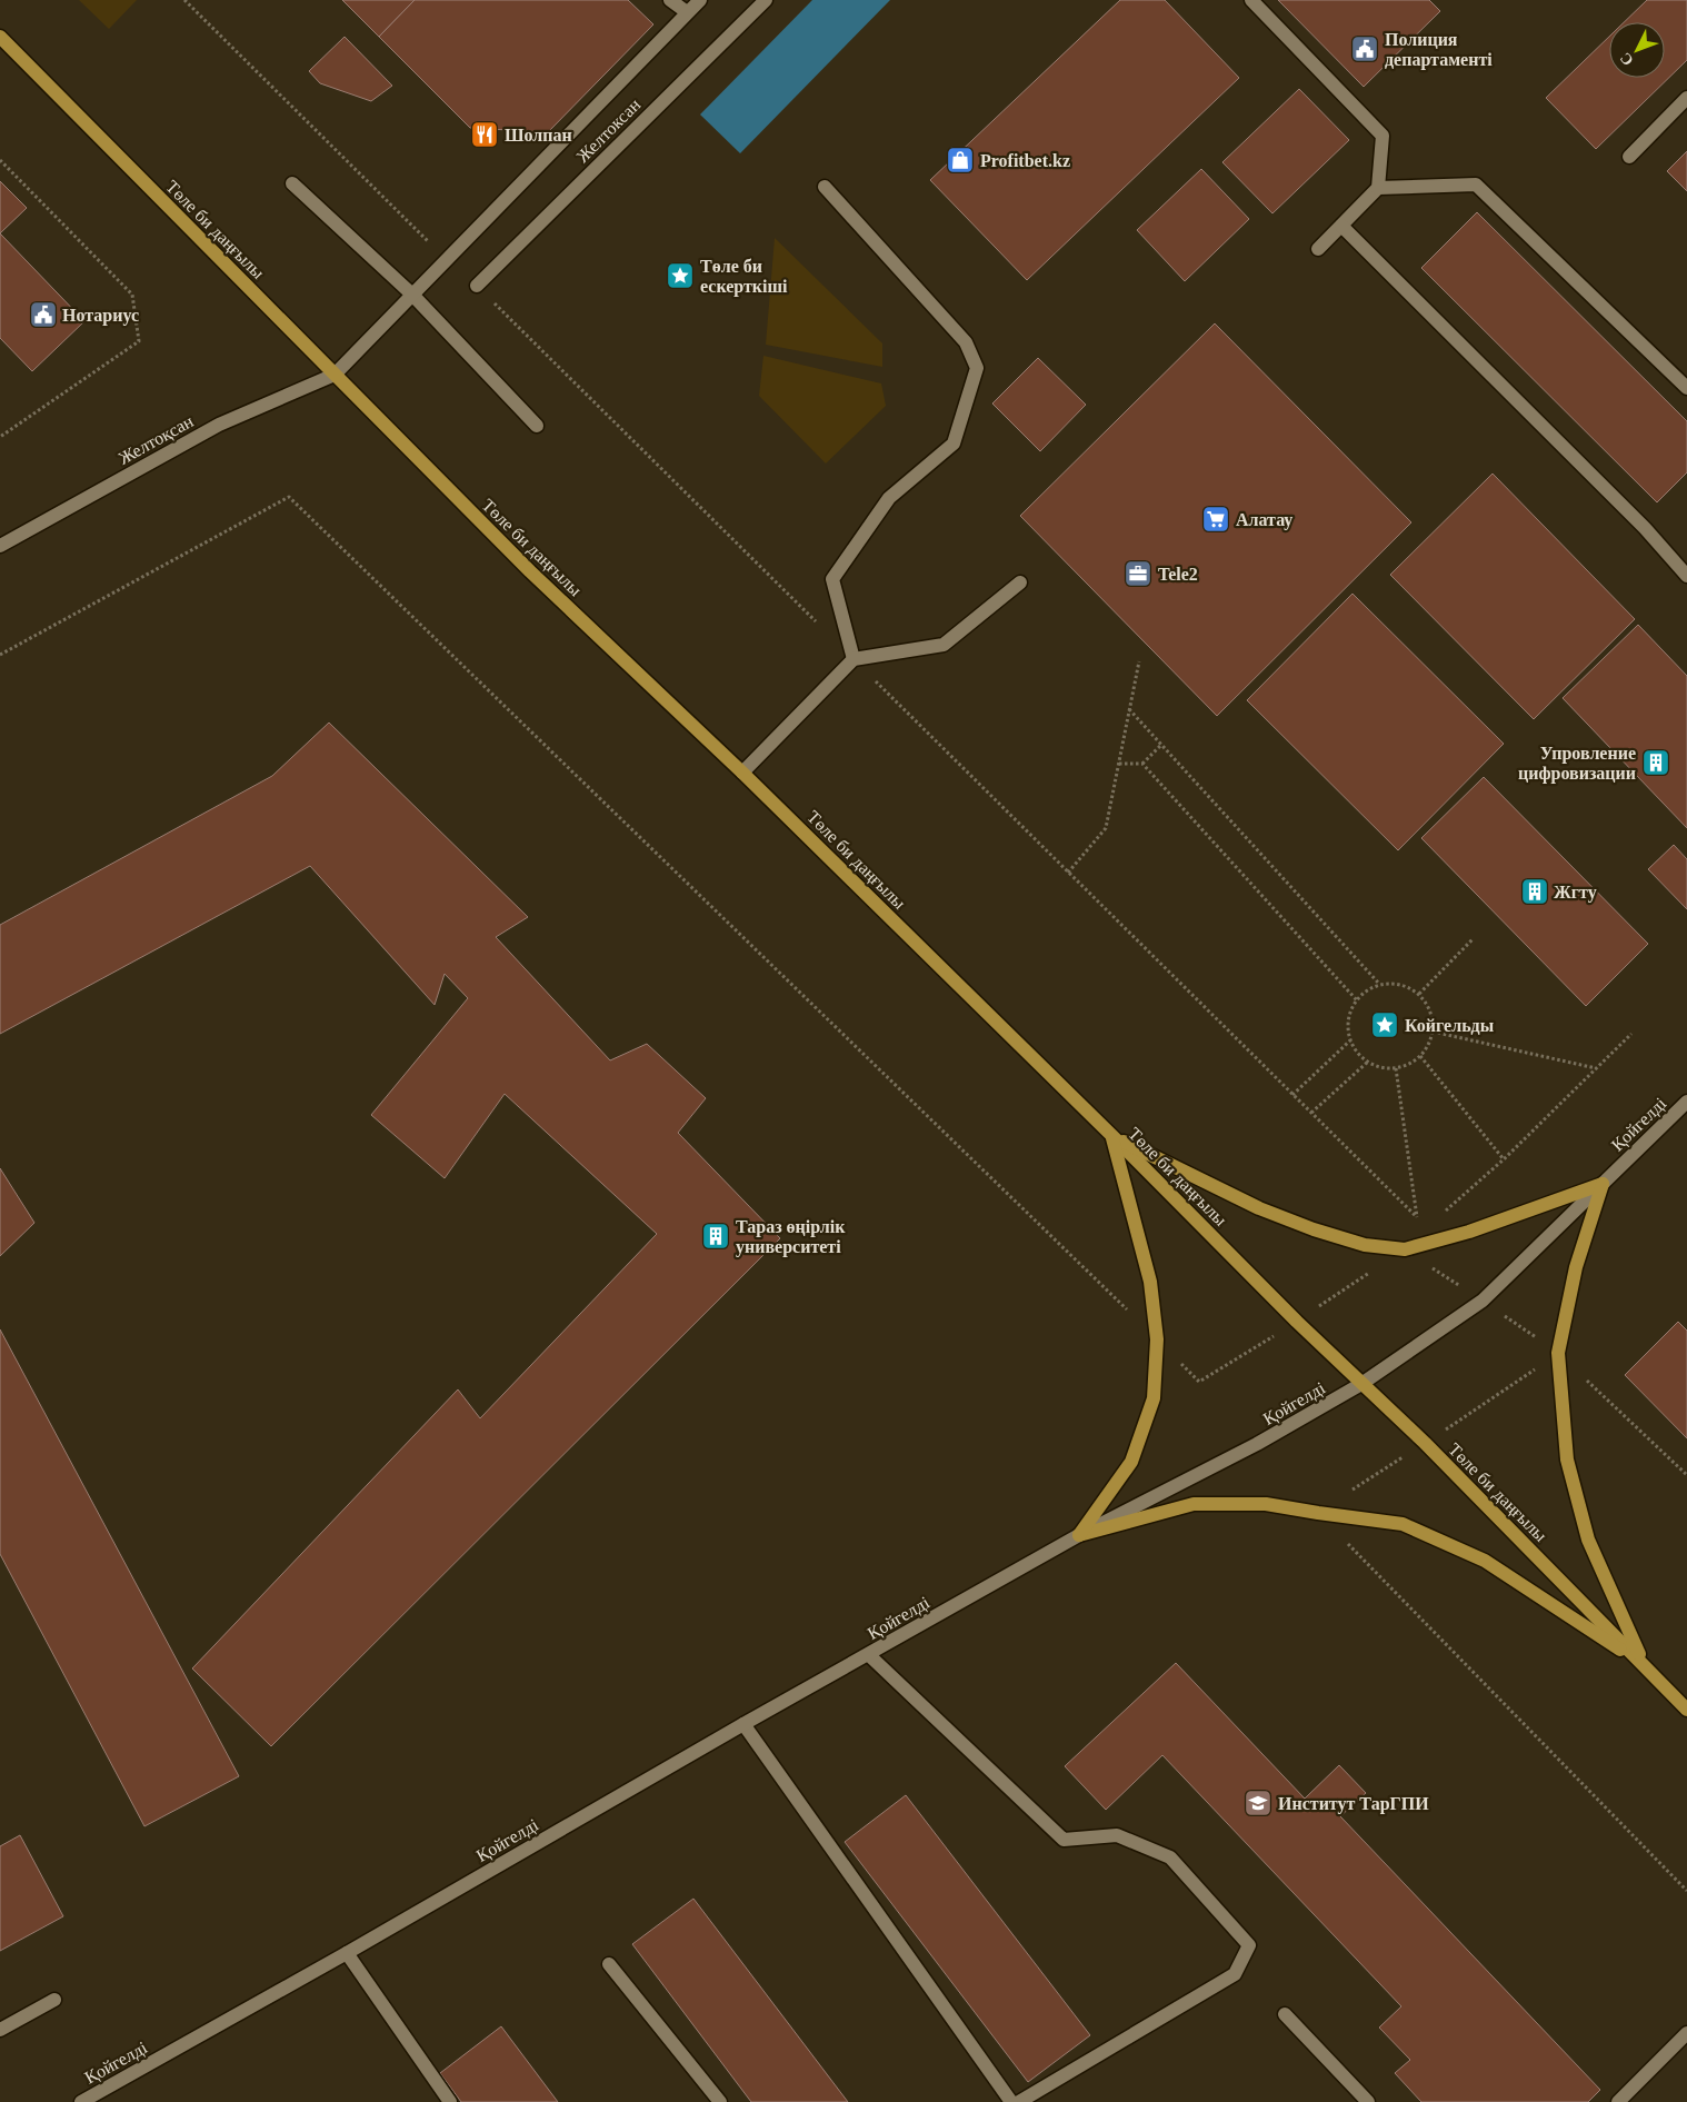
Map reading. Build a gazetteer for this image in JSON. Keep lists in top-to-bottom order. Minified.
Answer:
{"streets":{"main road":["Төле би даңғылы"],"street":["Желтоксан","Желтоқсан","Қойгелді"]},"crossings":[["Төле би даңғылы","Желтоқсан"],["Төле би даңғылы","Қойгелді"]],"places":{"public building":["Полиция департаменті","Нотариус"],"restaurant":["Шолпан"],"shop":["Profitbet.kz"],"place":["Төле би ескерткіші","Койгельды"],"supermarket":["Алатау"],"office":["Tele2"],"building":["Упровление цифровизации","Жгту","Тараз өңірлік университеті"],"school or university":["Институт ТарГПИ"]},"north":"bottom left"}
